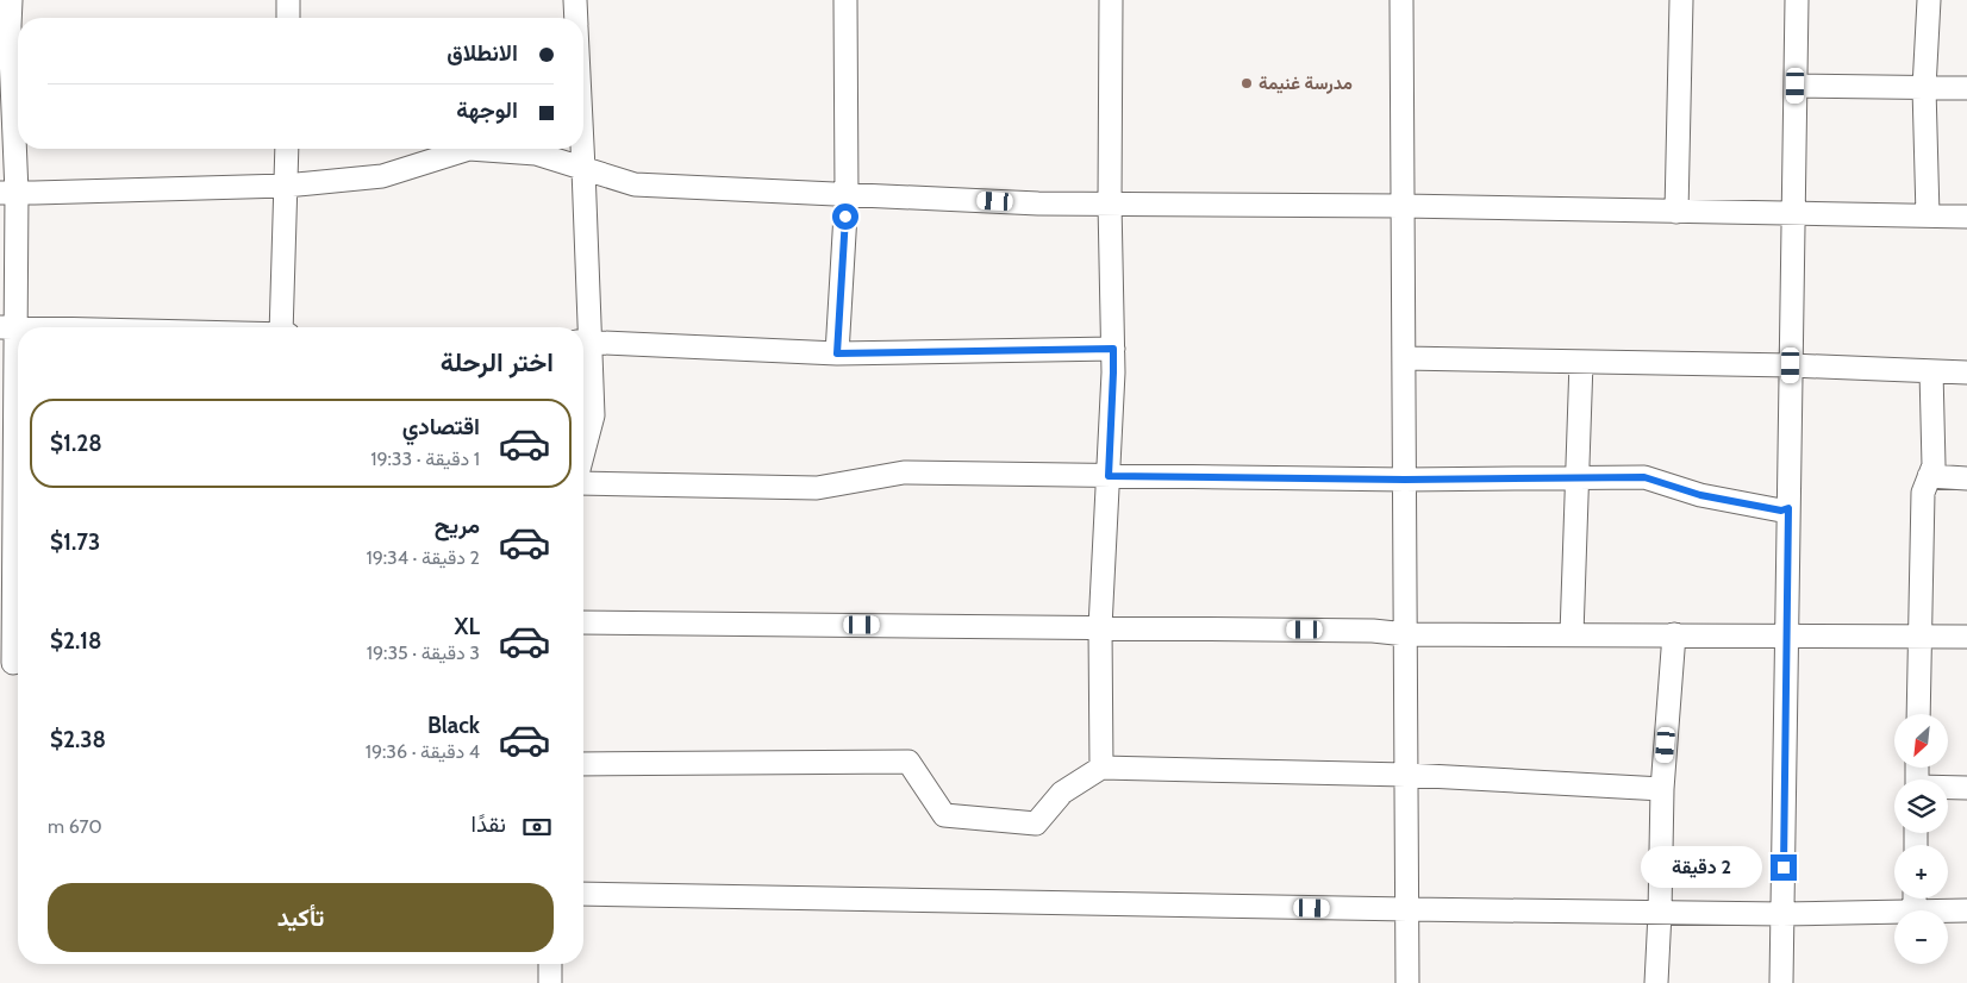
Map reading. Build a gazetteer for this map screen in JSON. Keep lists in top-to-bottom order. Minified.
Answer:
{"places":["مدرسة غنيمة"],"north":"bottom left","page":{"banner":["الانطلاق","الوجهة"],"heading":"اختر الرحلة","list":[{"name":"اقتصادي","note":"1 دقيقة · 19:33","value":"$1.28"},{"name":"مريح","note":"2 دقيقة · 19:34","value":"$1.73"},{"name":"XL","note":"3 دقيقة · 19:35","value":"$2.18"},{"name":"Black","note":"4 دقيقة · 19:36","value":"$2.38"}],"map_buttons":["+","−"],"pay":["نقدًا","670 m"],"bubble":"2 دقيقة","buttons":"تأكيد"}}
